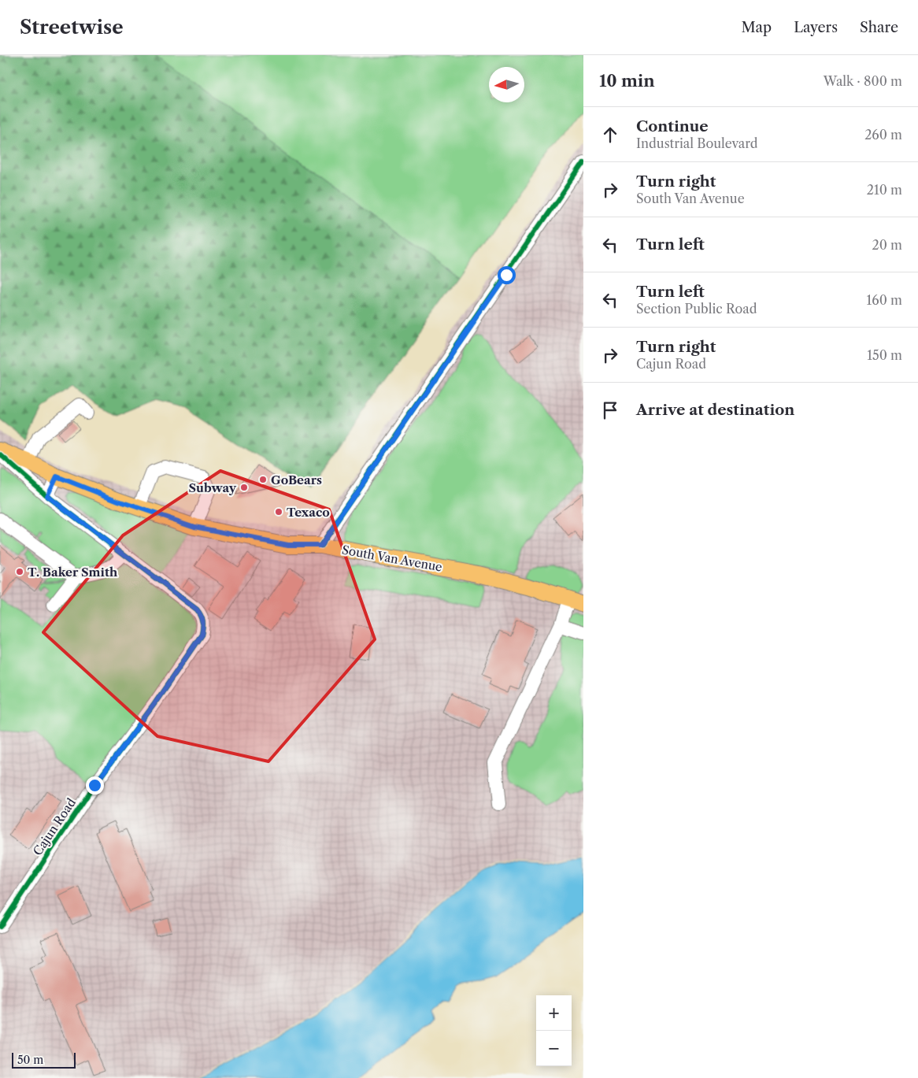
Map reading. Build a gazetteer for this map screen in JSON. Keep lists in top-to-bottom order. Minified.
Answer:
{"streets":{"main road":["South Van Avenue"],"street":["Cajun Road"]},"places":["GoBears","Subway","Texaco","T. Baker Smith"],"scale_bar":"50 m","north":"left","page":{"header":"Streetwise","nav":["Map","Layers","Share"],"heading":["10 min","Walk · 800 m"],"list":[["Continue","Industrial Boulevard","260 m"],["Turn right","South Van Avenue","210 m"],["Turn left","20 m"],["Turn left","Section Public Road","160 m"],["Turn right","Cajun Road","150 m"],"Arrive at destination"],"map_buttons":["+","−"],"scale":"50 m"}}
